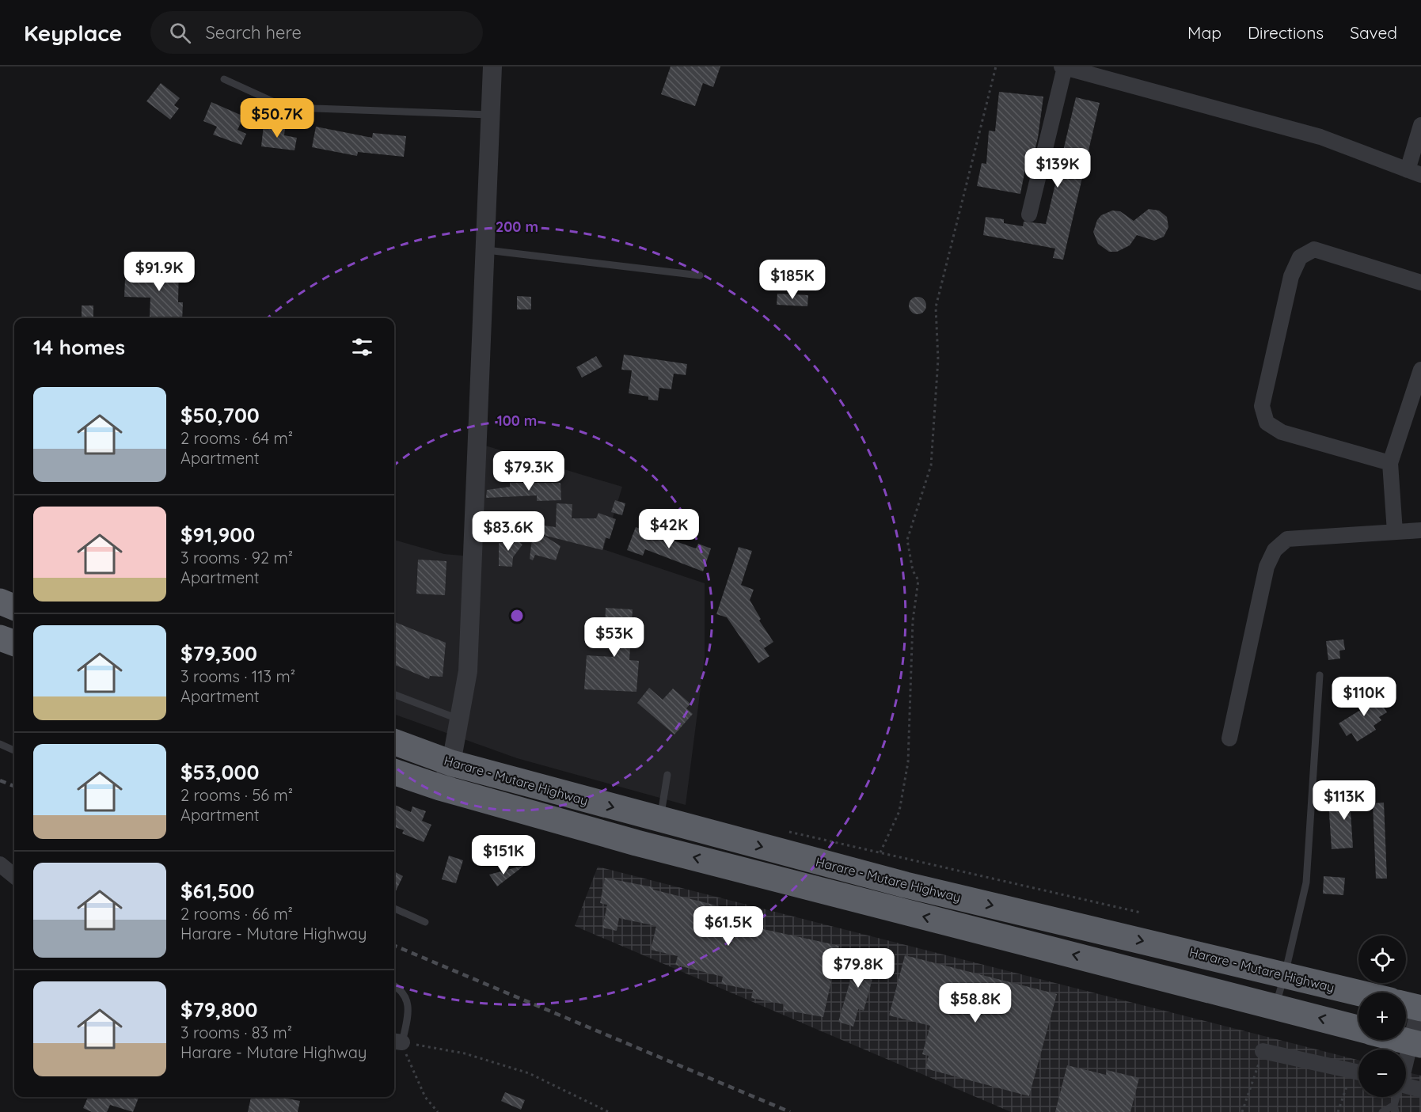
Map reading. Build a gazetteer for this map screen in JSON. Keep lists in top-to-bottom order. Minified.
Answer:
{"streets":{"highway":["Harare - Mutare Highway"]},"page":{"header":"Keyplace","search":"Search here","nav":["Map","Directions","Saved"],"price":["$50.7K","$139K","$91.9K","$185K","$79.3K","$42K","$83.6K","$53K","$110K","$113K","$151K","$61.5K","$79.8K","$58.8K"],"heading":"14 homes","list":[{"name":"$50,700","note":"2 rooms · 64 m² · Apartment"},{"name":"$91,900","note":"3 rooms · 92 m² · Apartment"},{"name":"$79,300","note":"3 rooms · 113 m² · Apartment"},{"name":"$53,000","note":"2 rooms · 56 m² · Apartment"},{"name":"$61,500","note":"2 rooms · 66 m² · Harare - Mutare Highway"},{"name":"$79,800","note":"3 rooms · 83 m² · Harare - Mutare Highway"}],"map_buttons":["+","−"]},"rings":["200 m","100 m"]}
